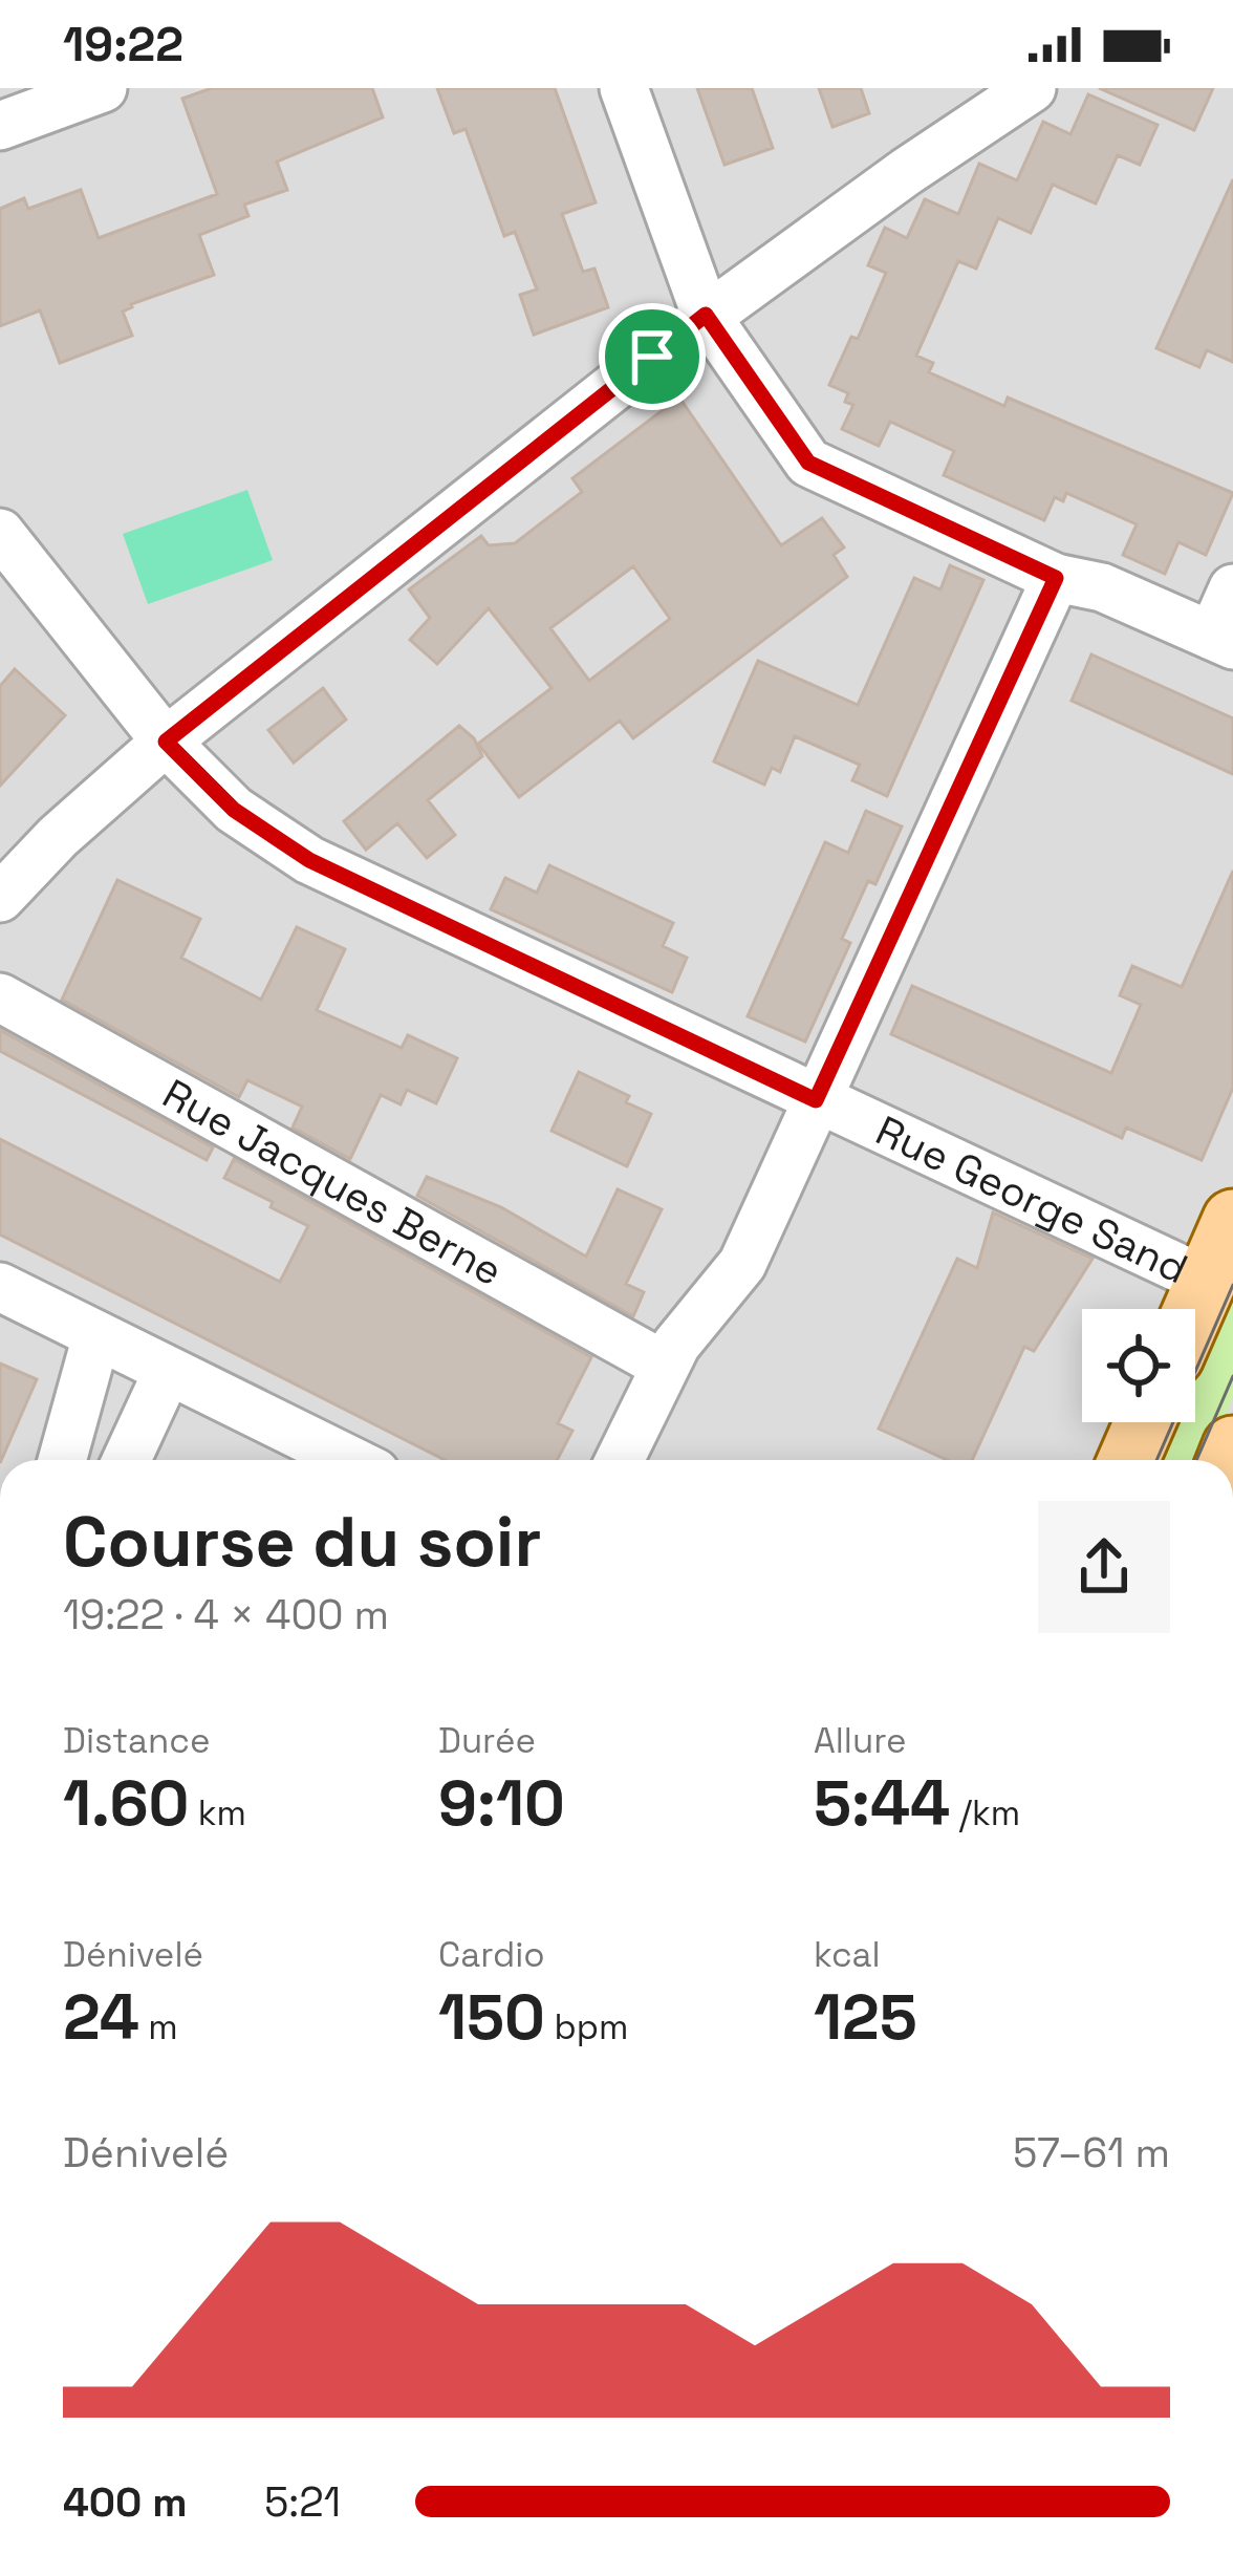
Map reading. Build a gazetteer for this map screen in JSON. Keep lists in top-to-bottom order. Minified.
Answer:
{"streets":{"street":["Rue Jacques Berne","Rue George Sand"]},"page":{"status":"19:22","heading":["Course du soir","19:22 · 4 × 400 m"],"stats":[["Distance","1.60 km"],["Durée","9:10"],["Allure","5:44 /km"],["Dénivelé","24 m"],["Cardio","150 bpm"],["kcal","125"]],"chart":["Dénivelé","57–61 m"],"list":[{"name":"400 m","note":"5:21"}]}}
